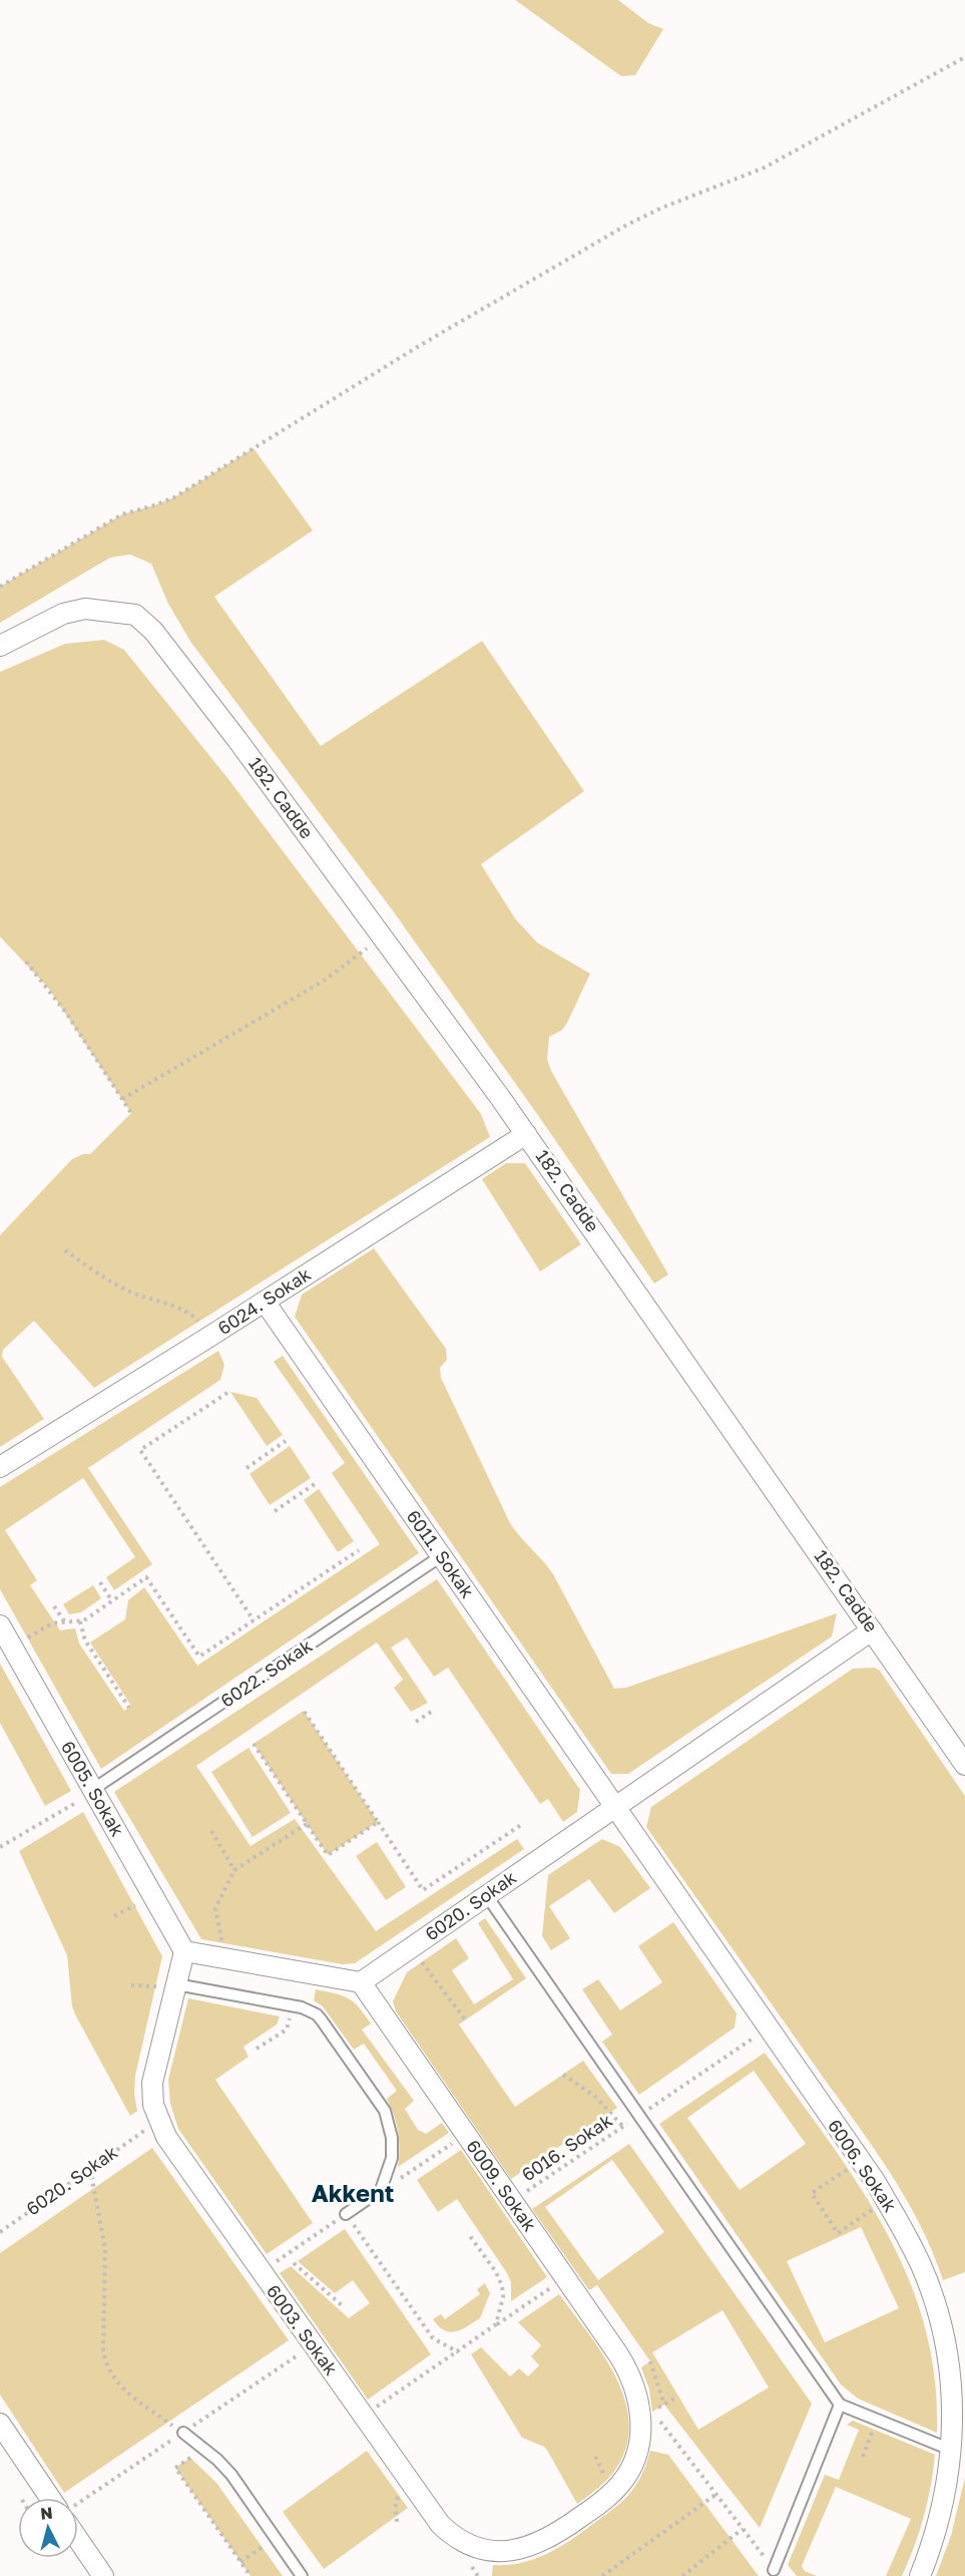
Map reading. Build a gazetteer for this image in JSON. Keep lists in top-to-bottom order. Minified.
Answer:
{"streets":{"street":["182. Cadde","6024. Sokak","6011. Sokak","6005. Sokak","6020. Sokak","6006. Sokak","6009. Sokak","6003. Sokak"],"lane":["6022. Sokak"],"path":["6016. Sokak"]},"crossings":[["182. Cadde","6024. Sokak"],["182. Cadde","6020. Sokak"],["6024. Sokak","6011. Sokak"],["6011. Sokak","6022. Sokak"],["6011. Sokak","6020. Sokak"],["6011. Sokak","6006. Sokak"],["6022. Sokak","6005. Sokak"],["6020. Sokak","6006. Sokak"],["6020. Sokak","6009. Sokak"],["6020. Sokak","6003. Sokak"],["6009. Sokak","6003. Sokak"]],"districts":["Akkent"],"north":"top"}
